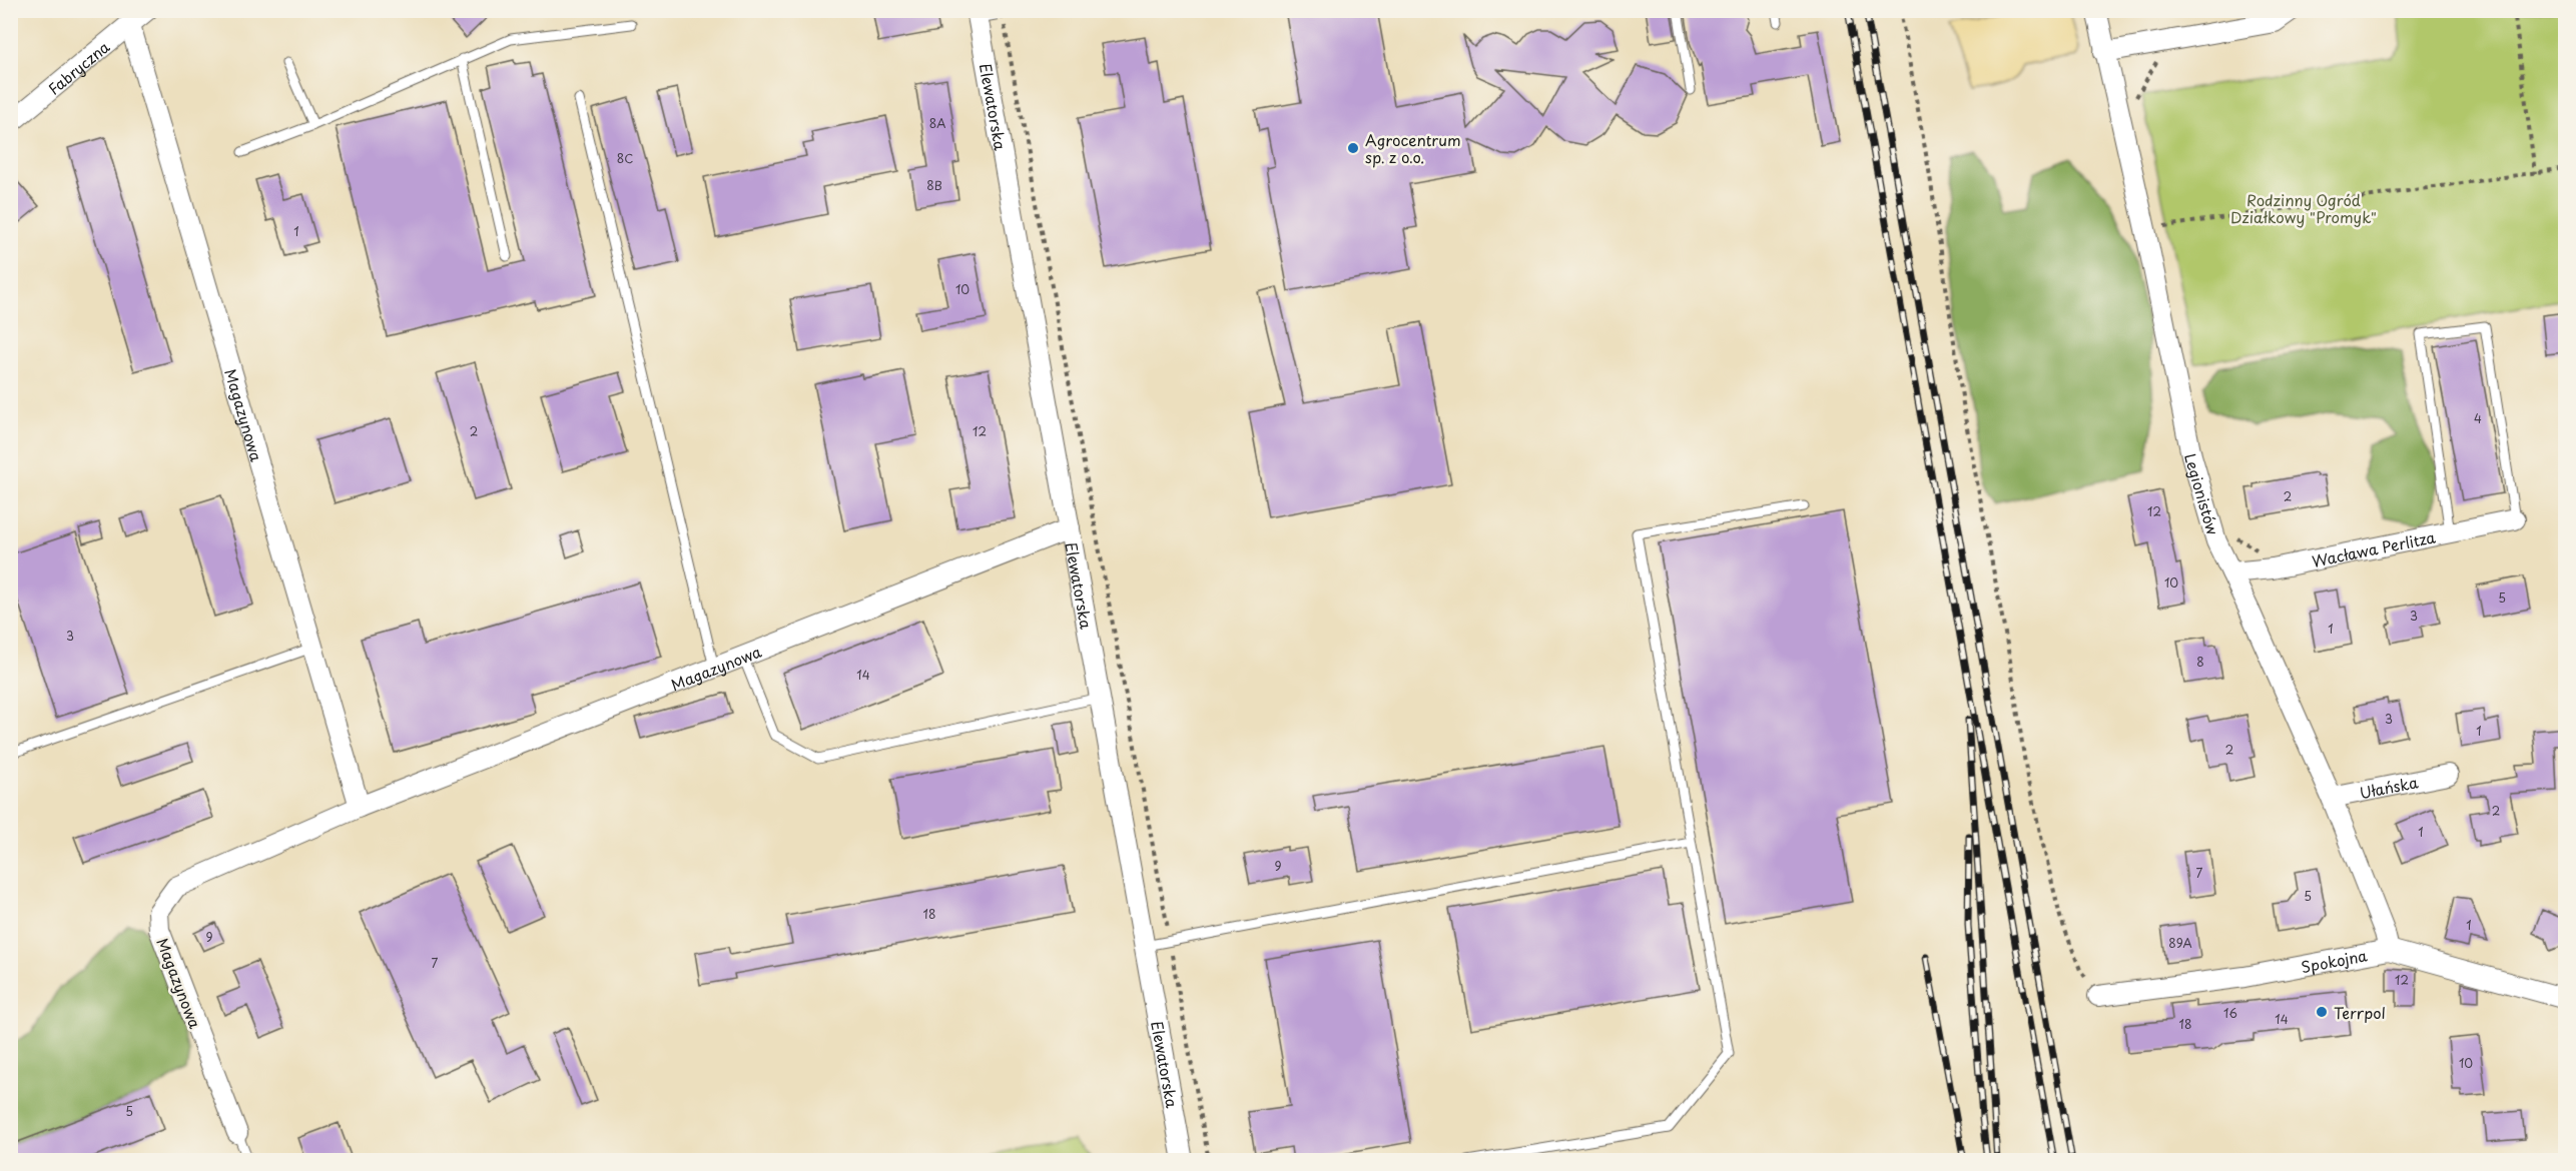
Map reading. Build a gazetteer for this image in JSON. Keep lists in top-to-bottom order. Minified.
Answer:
{"streets":{"street":["Fabryczna","Elewatorska","Magazynowa","Legionistów","Wacława Perlitza","Ułańska","Spokojna"]},"crossings":[["Fabryczna","Magazynowa"],["Elewatorska","Magazynowa"],["Legionistów","Wacława Perlitza"],["Legionistów","Ułańska"],["Legionistów","Spokojna"]],"parks":["Rodzinny Ogród Działkowy \"Promyk\""],"places":["Agrocentrum sp. z o.o.","Terrpol"],"house_numbers":["8A","8C","8B","1","10","4","2","12","2","12","10","5","3","1","3","8","14","3","1","2","2","1","9","7","5","18","1","9","89A","7","12","16","14","18","10","5"]}
